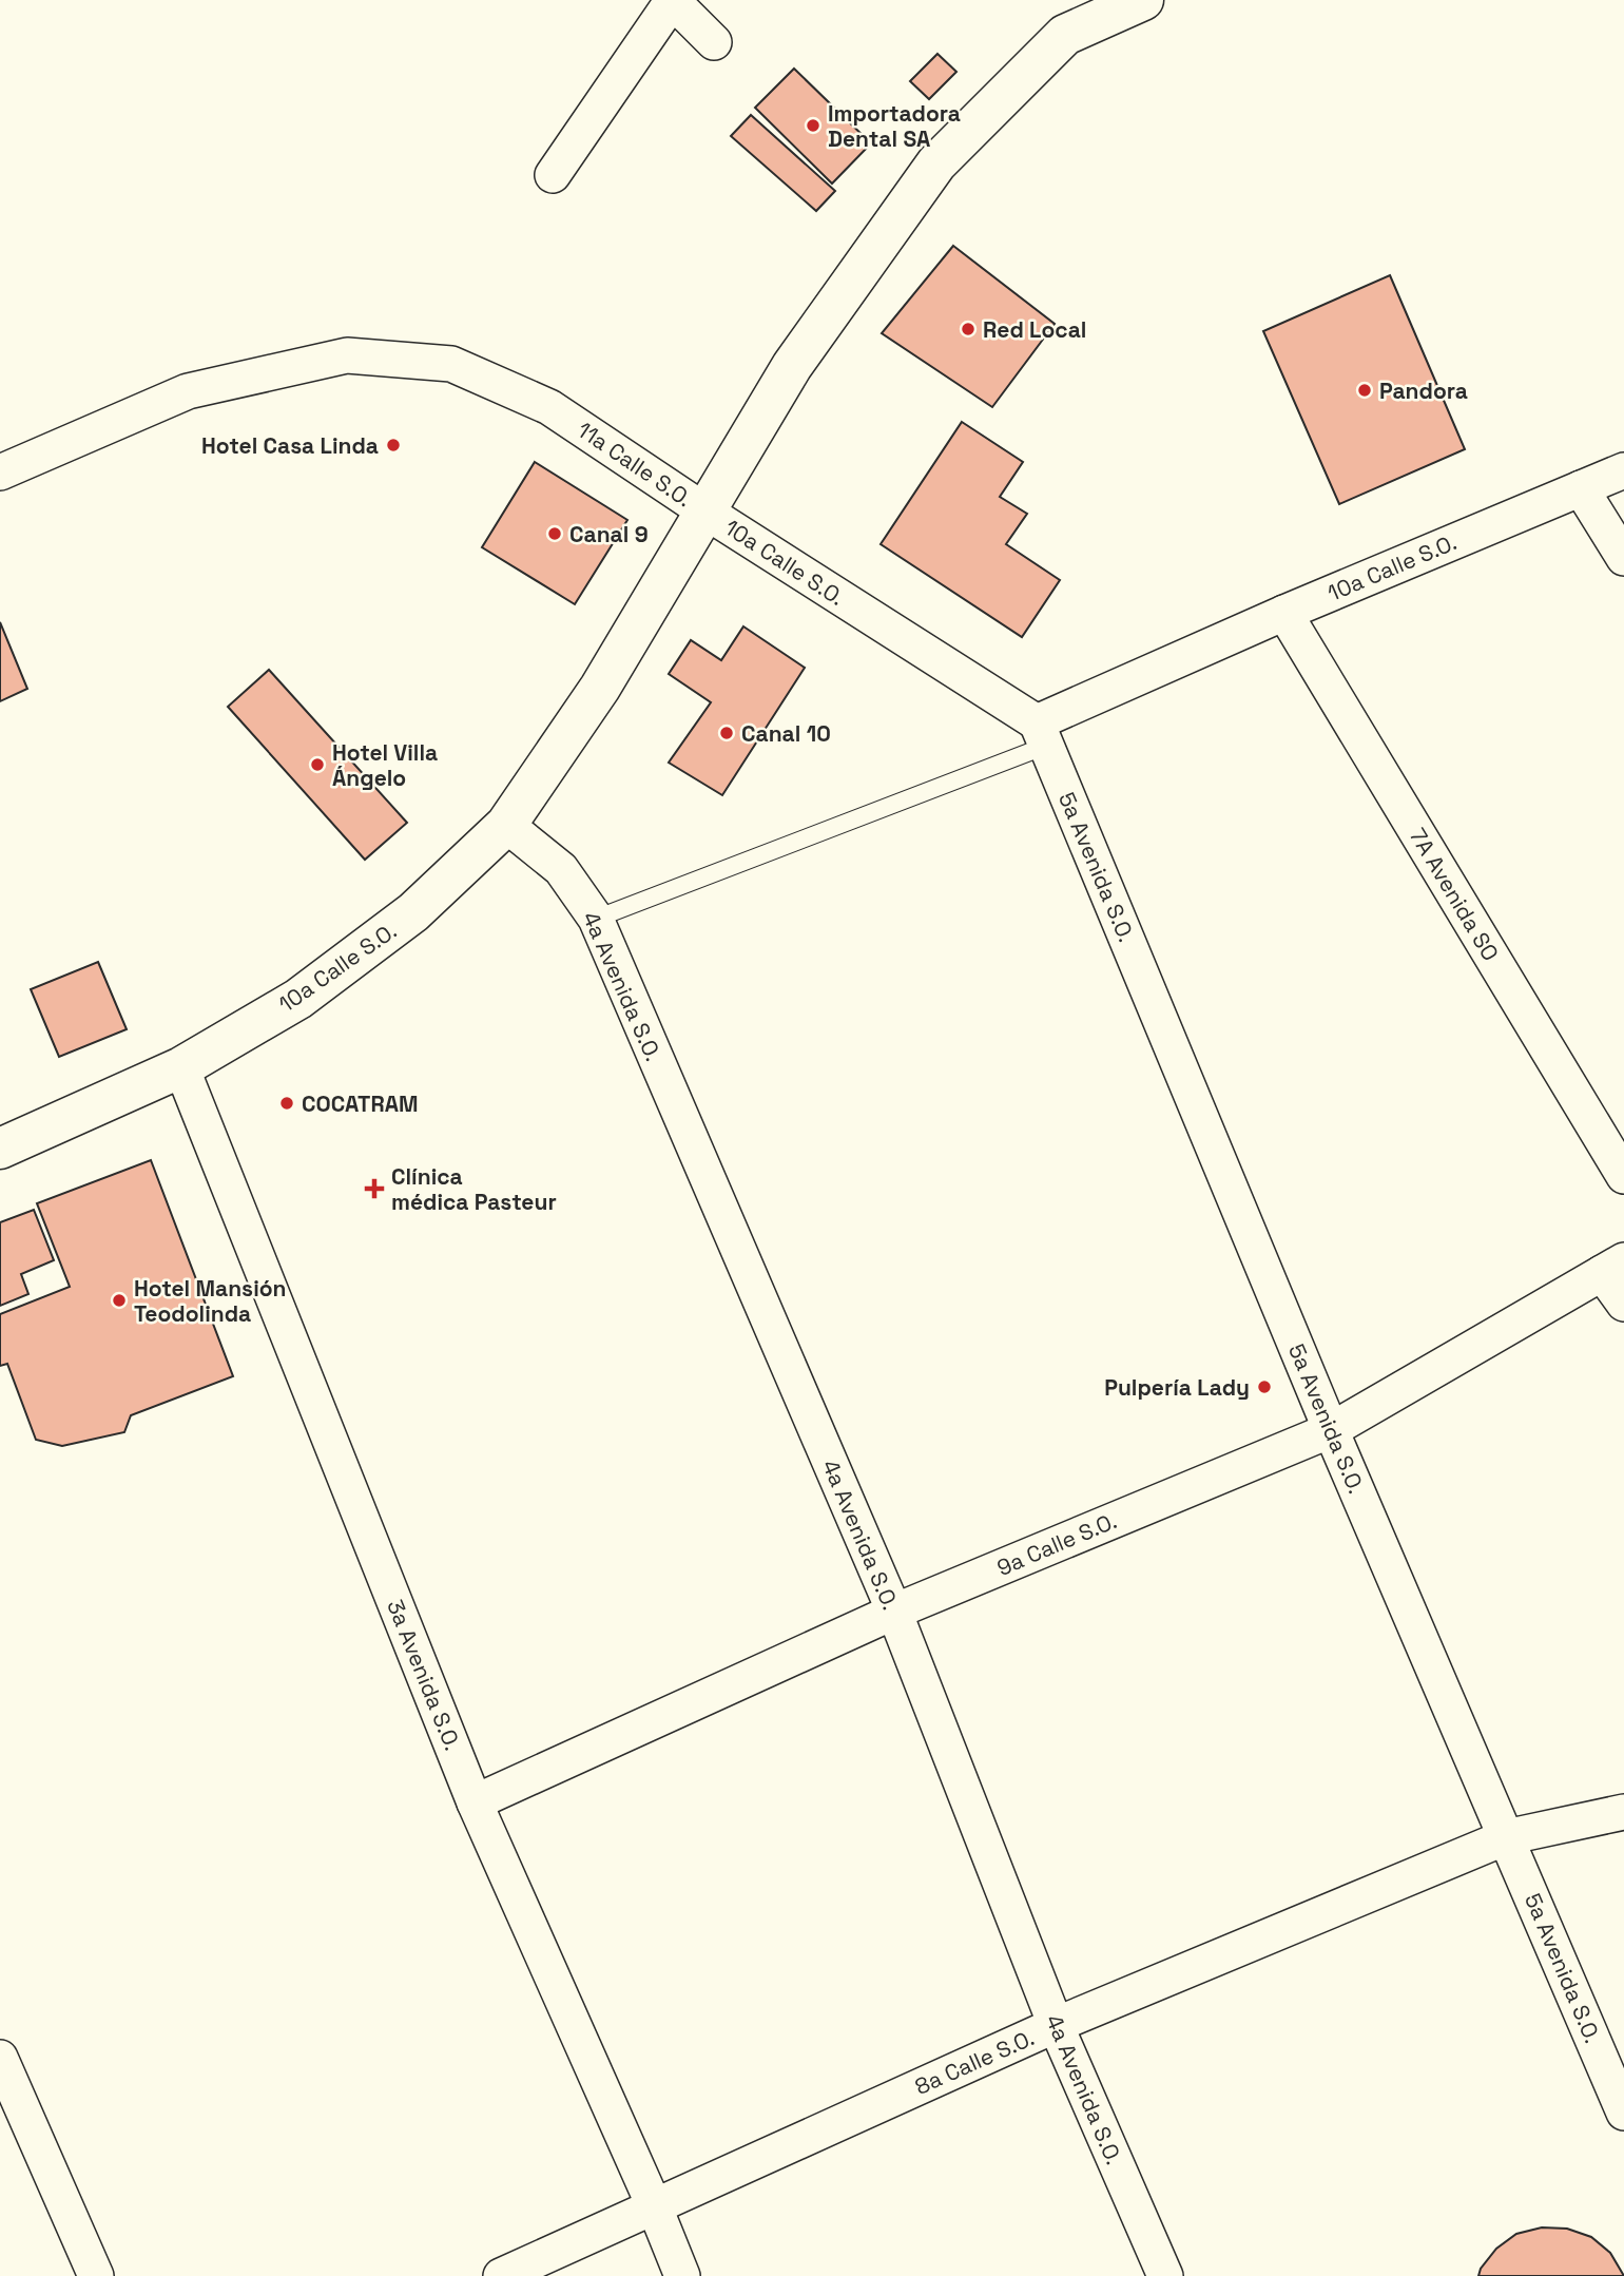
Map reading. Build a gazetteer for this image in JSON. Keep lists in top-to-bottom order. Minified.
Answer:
{"streets":{"street":["11a Calle S.O.","10a Calle S.O.","5a Avenida S.O.","7A Avenida SO","4a Avenida S.O.","9a Calle S.O.","3a Avenida S.O.","8a Calle S.O."]},"crossings":[["11a Calle S.O.","10a Calle S.O."],["10a Calle S.O.","5a Avenida S.O."],["10a Calle S.O.","7A Avenida SO"],["10a Calle S.O.","4a Avenida S.O."],["10a Calle S.O.","3a Avenida S.O."],["5a Avenida S.O.","9a Calle S.O."],["5a Avenida S.O.","8a Calle S.O."],["4a Avenida S.O.","9a Calle S.O."],["4a Avenida S.O.","8a Calle S.O."],["9a Calle S.O.","3a Avenida S.O."],["3a Avenida S.O.","8a Calle S.O."]],"places":{"other":["Importadora Dental SA","Red Local","Pandora","Hotel Casa Linda","Canal 9","Canal 10","Hotel Villa Ángelo","COCATRAM","Hotel Mansión Teodolinda","Pulpería Lady"],"health":["Clínica médica Pasteur"]}}
